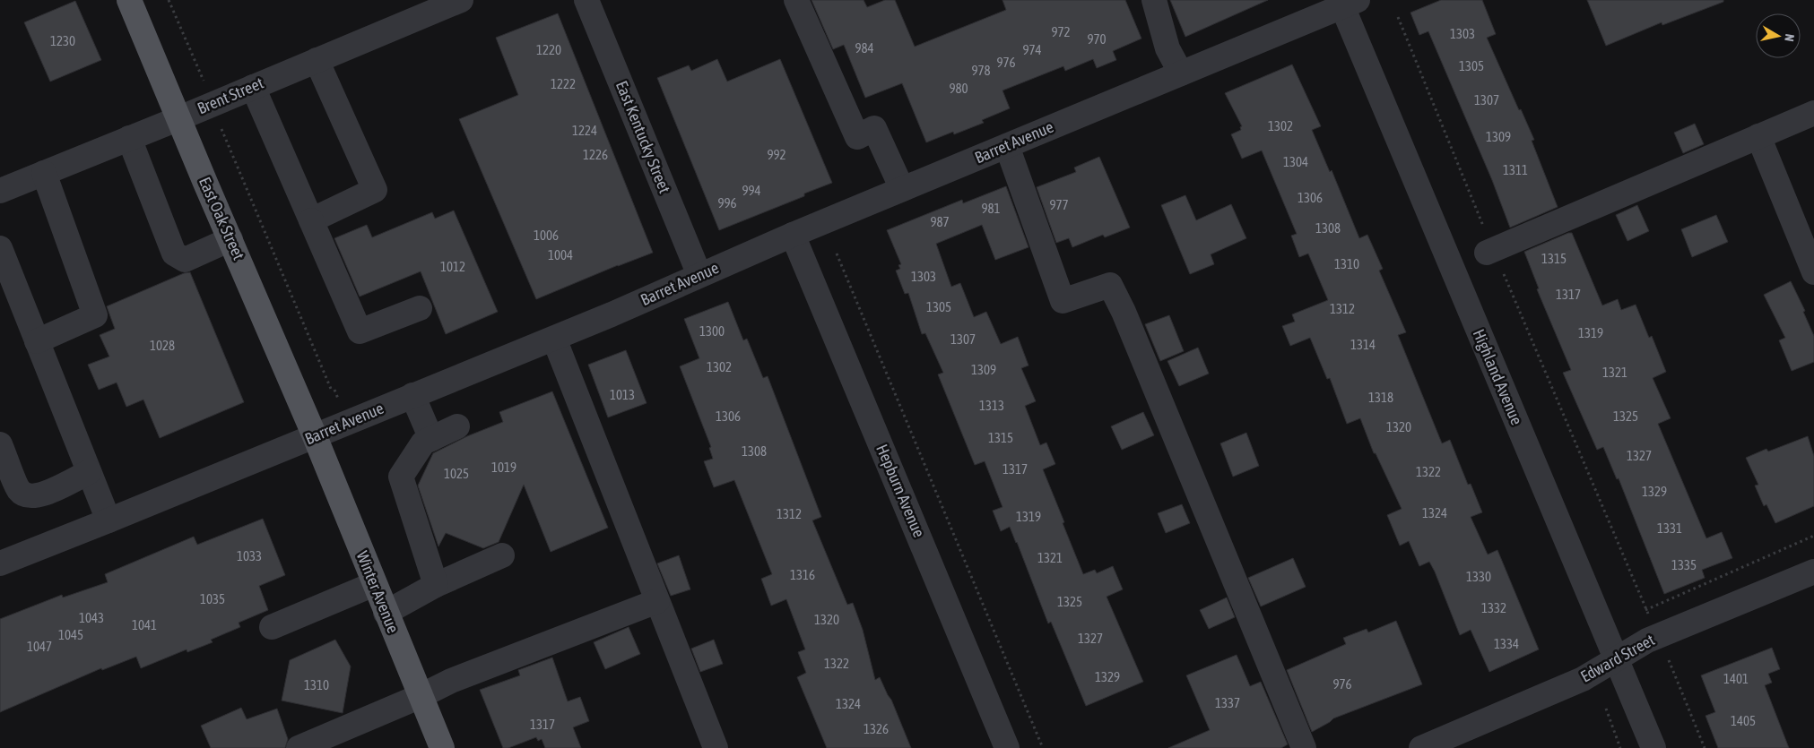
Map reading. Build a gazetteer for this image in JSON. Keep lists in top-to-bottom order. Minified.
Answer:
{"streets":{"main road":["East Oak Street","Winter Avenue"],"street":["Brent Street","East Kentucky Street","Barret Avenue","Highland Avenue","Hepburn Avenue","Edward Street"]},"crossings":[["Brent Street","East Oak Street"],["East Kentucky Street","Barret Avenue"],["Barret Avenue","East Oak Street"],["Barret Avenue","Highland Avenue"],["Barret Avenue","Hepburn Avenue"],["Barret Avenue","Winter Avenue"],["East Oak Street","Winter Avenue"],["Highland Avenue","Edward Street"]],"house_numbers":["972","1303","970","1230","984","1220","974","976","1305","978","1222","980","1307","1302","1224","1309","1226","992","1304","1311","994","1306","996","977","981","987","1308","1006","1004","1315","1310","1012","1303","1317","1305","1312","1300","1319","1307","1314","1028","1302","1309","1321","1013","1318","1313","1306","1325","1320","1315","1308","1327","1019","1317","1322","1025","1329","1324","1312","1319","1331","1033","1321","1335","1316","1330","1035","1325","1332","1043","1320","1041","1045","1327","1334","1047","1322","1329","1401","976","1310","1337","1324","1405","1317","1326"],"north":"right"}
